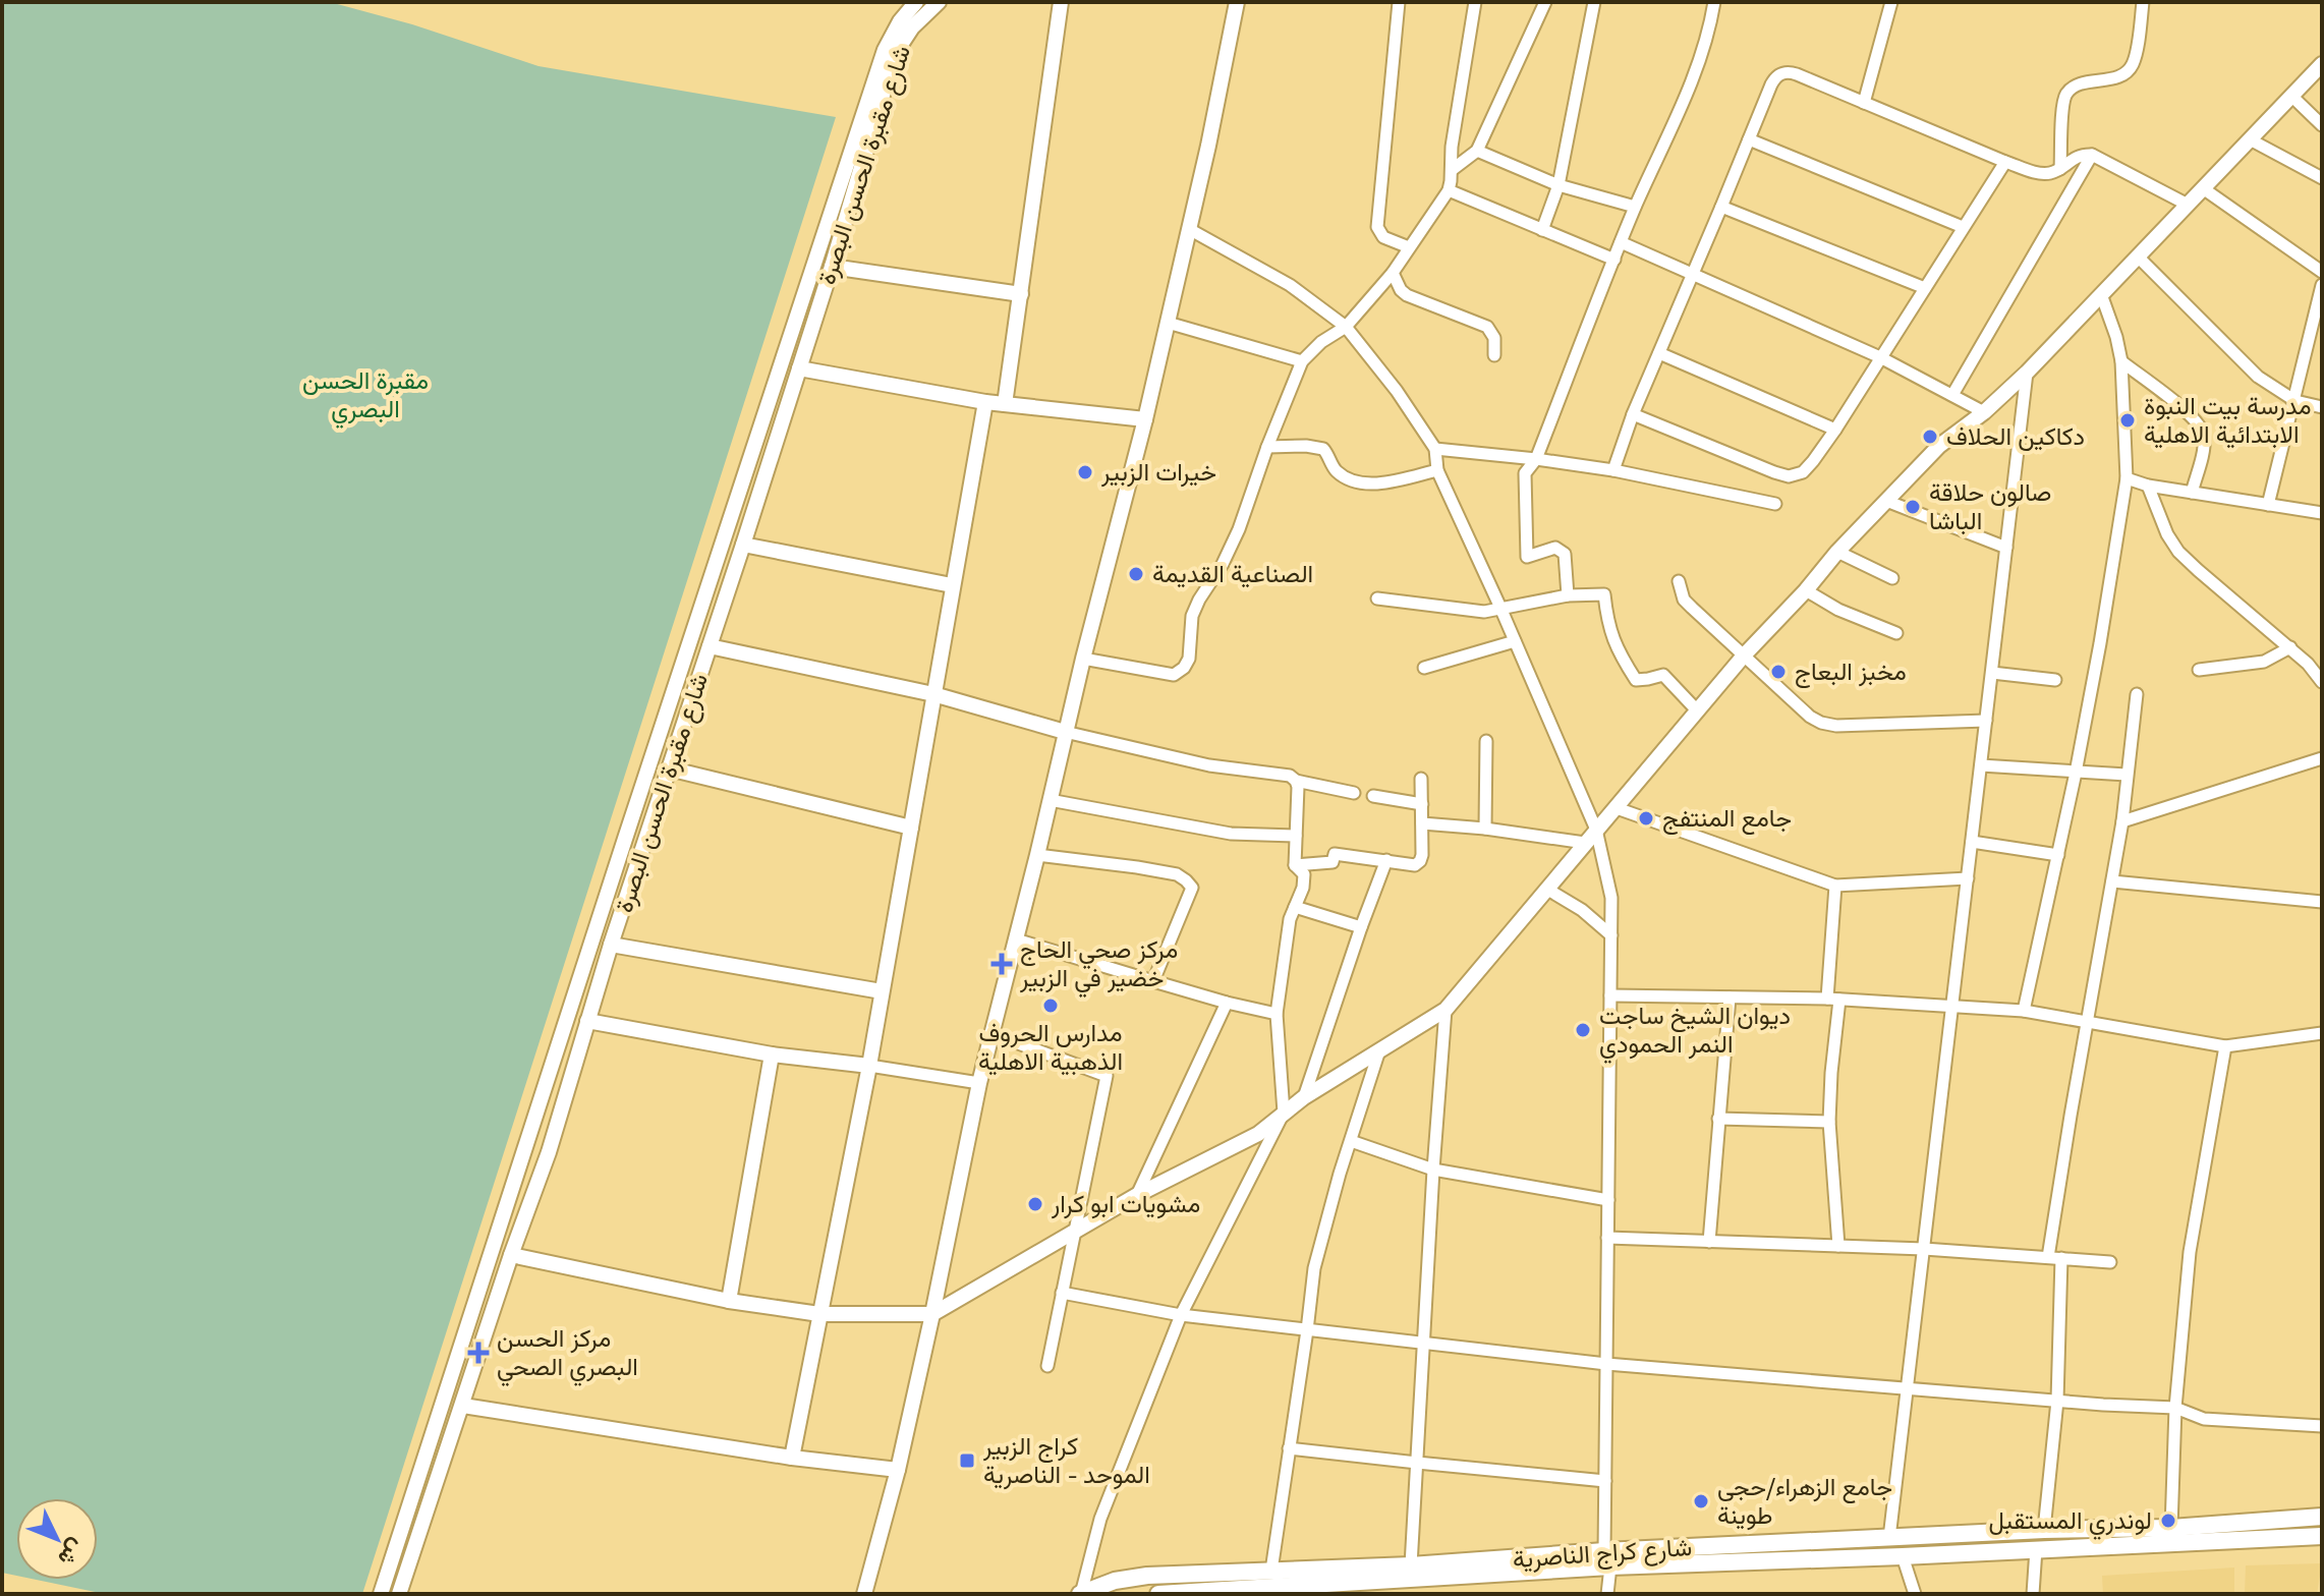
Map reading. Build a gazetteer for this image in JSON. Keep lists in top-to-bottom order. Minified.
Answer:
{"streets":{"main road":["شارع كراج الناصرية"],"street":["شارع مقبرة الحسن البصرة"]},"parks":["مقبرة الحسن البصري"],"places":{"other":["مدرسة بيت النبوة الابتدائية الاهلية","دكاكين الحلاف","خيرات الزبير","صالون حلاقة الباشا","الصناعية القديمة","مخبز البعاج","جامع المنتفج","مدارس الحروف الذهبية الاهلية","ديوان الشيخ ساجت النمر الحمودي","مشويات ابو كرار","جامع الزهراء/حجي طوينة","لوندري المستقبل"],"health":["مركز صحي الحاج خضير في الزبير","مركز الحسن البصري الصحي"],"transit":["كراج الزبير الموحد - الناصرية"]},"north":"bottom right"}
